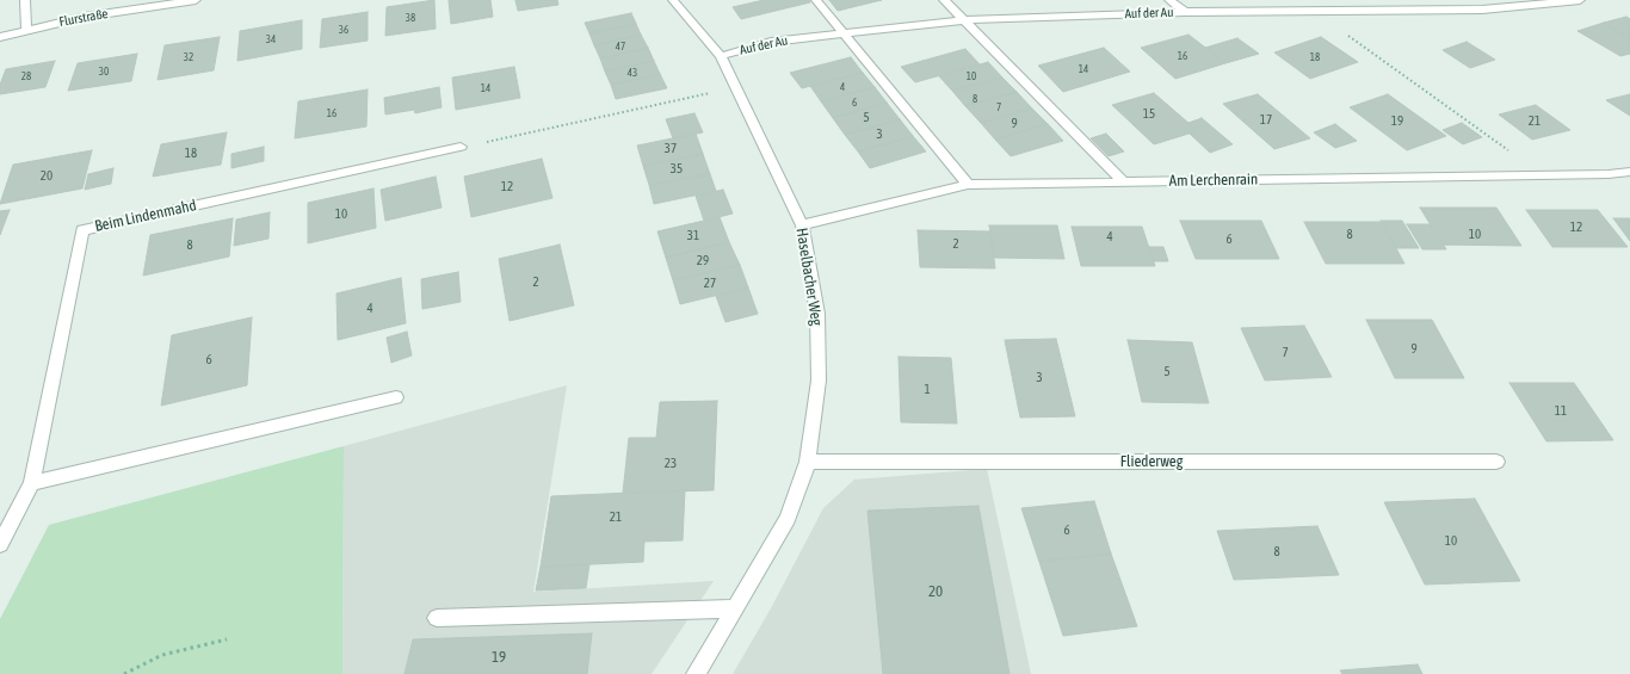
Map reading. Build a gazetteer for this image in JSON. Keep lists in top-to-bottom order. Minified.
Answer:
{"streets":{"street":["Auf der Au","Flurstraße","Am Lerchenrain","Beim Lindenmahd","Haselbacher Weg","Fliederweg"]},"crossings":[["Auf der Au","Haselbacher Weg"],["Am Lerchenrain","Haselbacher Weg"],["Haselbacher Weg","Fliederweg"]],"house_numbers":["38","36","34","47","16","32","18","14","30","43","28","10","4","14","8","6","7","16","15","5","17","19","21","9","3","37","18","35","20","12","10","12","8","10","31","4","6","2","8","29","2","27","4","9","7","6","5","3","1","11","23","21","6","10","8","20","19"]}
